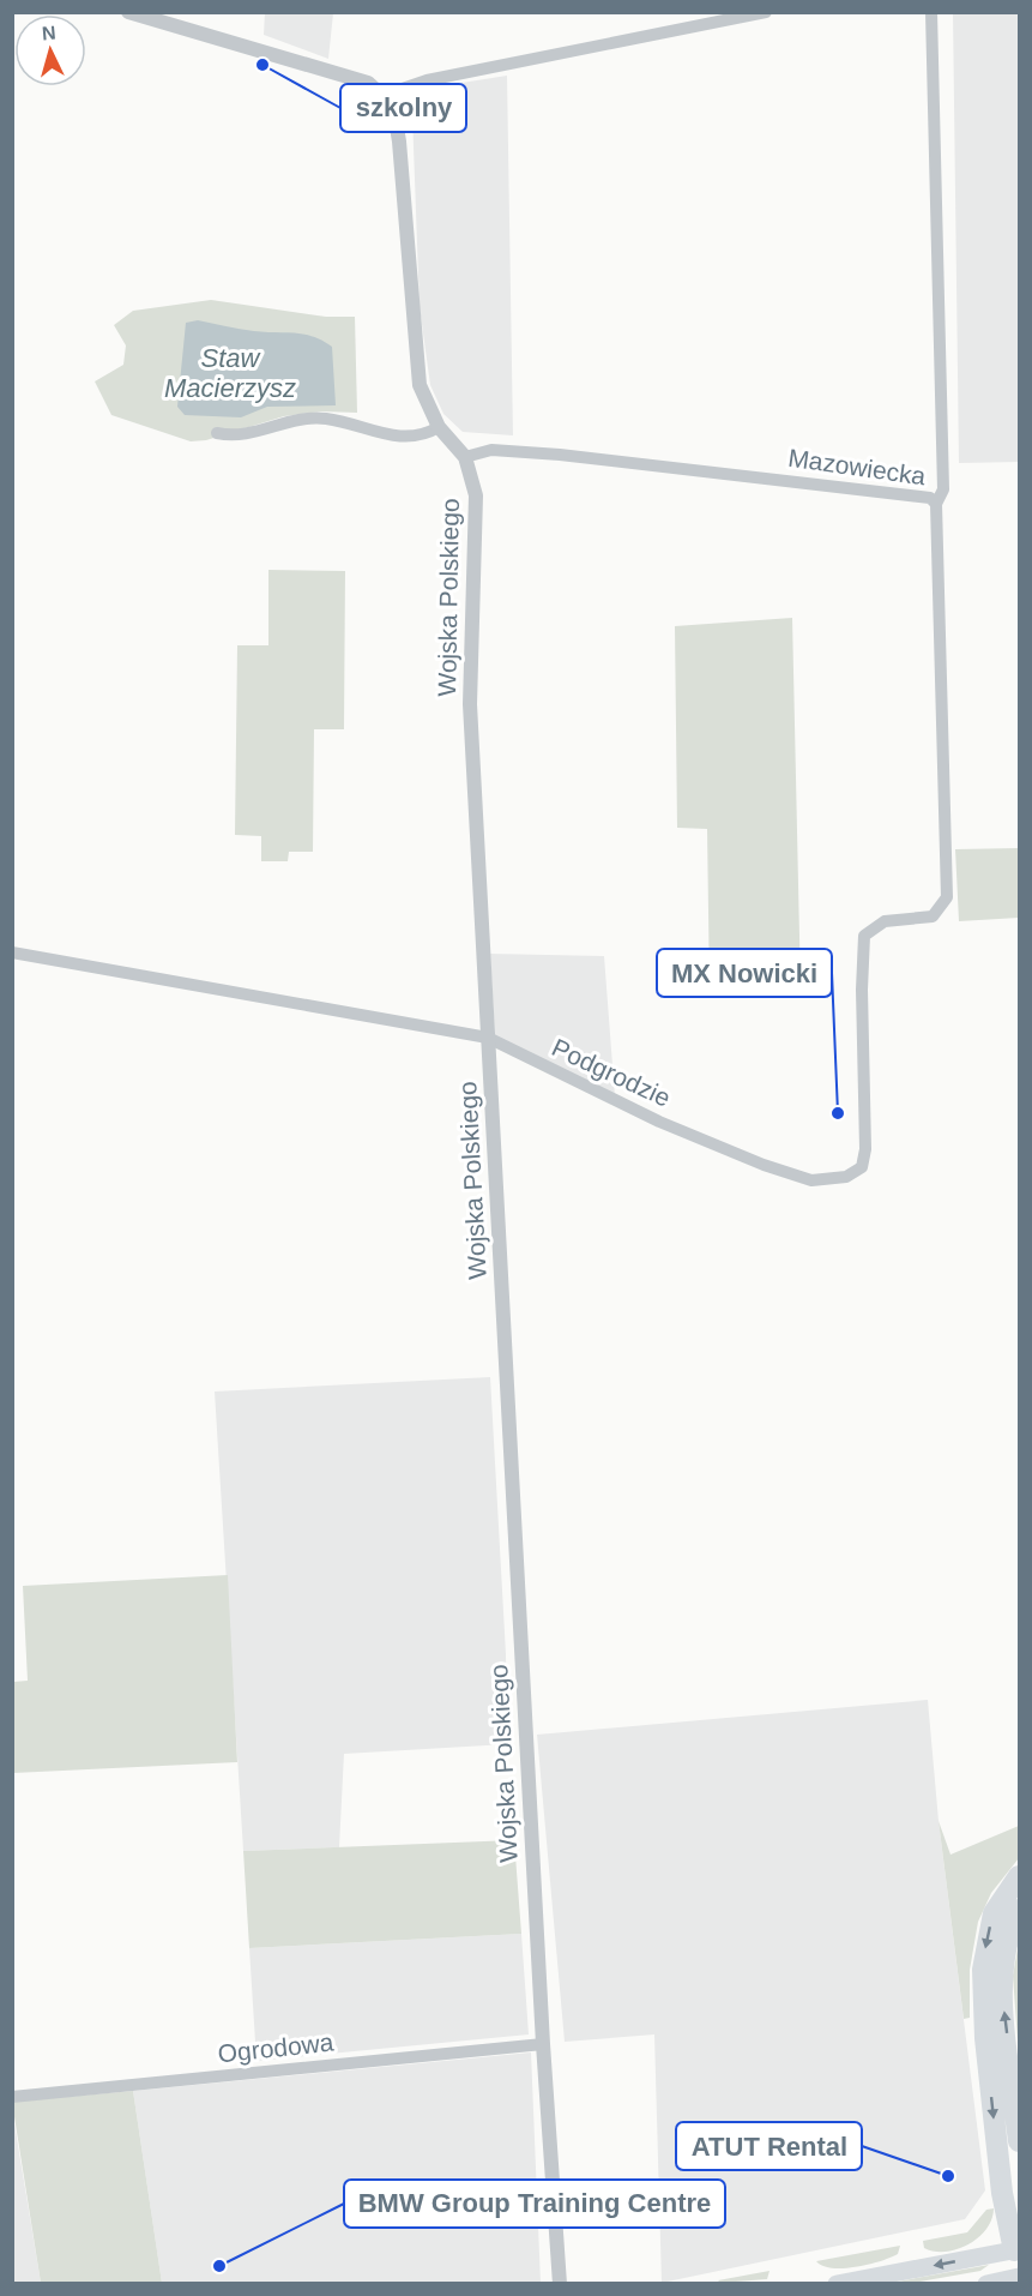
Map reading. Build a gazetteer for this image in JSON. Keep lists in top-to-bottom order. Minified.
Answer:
{"streets":{"street":["Mazowiecka","Wojska Polskiego","Podgrodzie","Ogrodowa"]},"crossings":[["Mazowiecka","Wojska Polskiego"],["Mazowiecka","Podgrodzie"],["Wojska Polskiego","Podgrodzie"],["Wojska Polskiego","Ogrodowa"]],"water":["Staw Macierzysz"],"places":["szkolny","MX Nowicki","ATUT Rental","BMW Group Training Centre"],"north":"top"}
